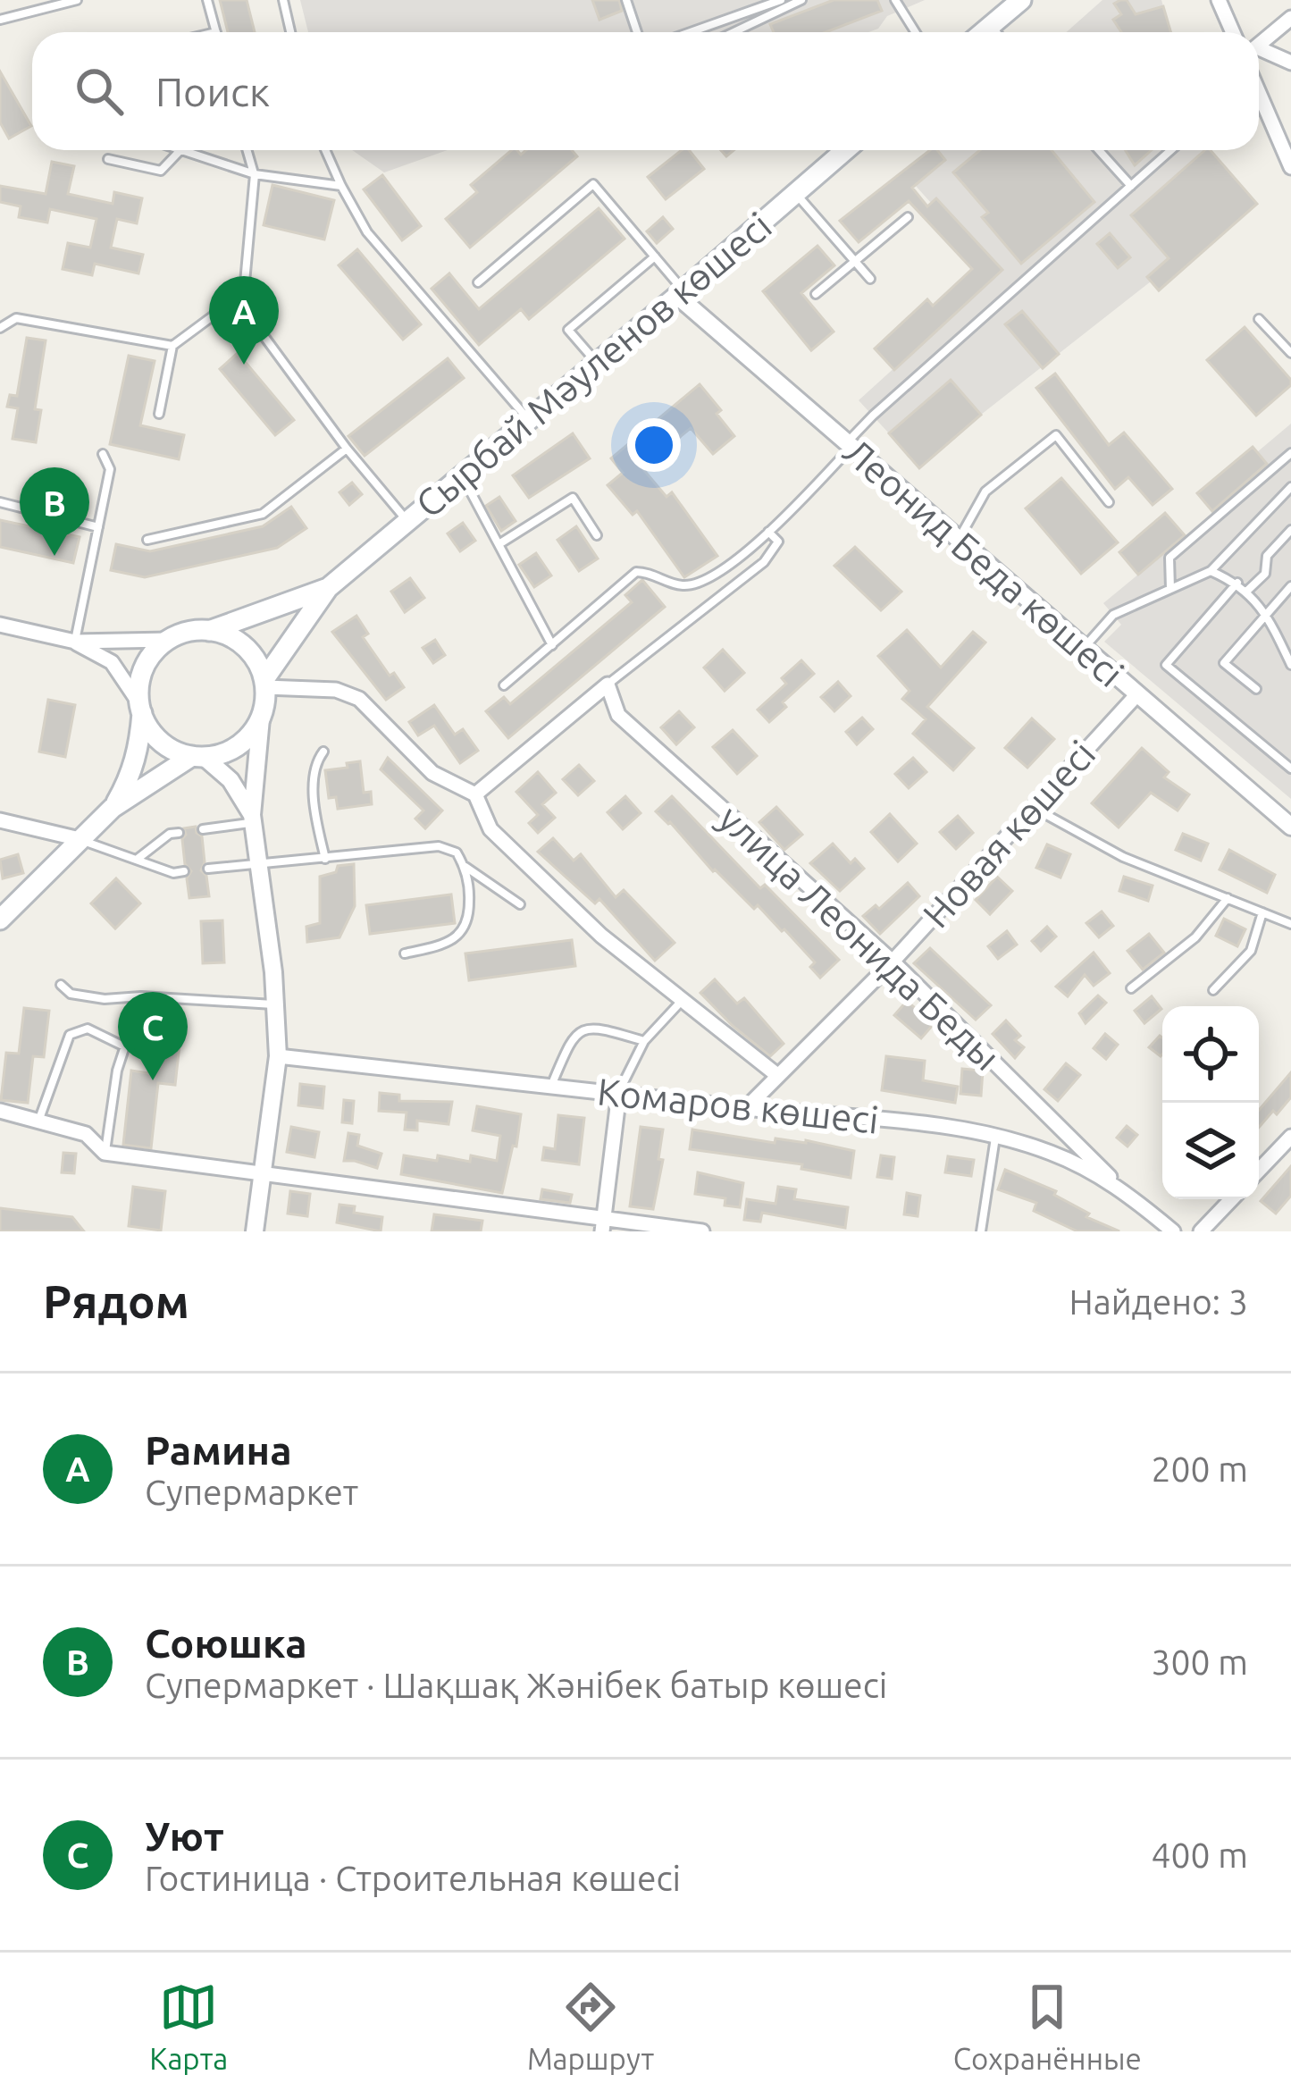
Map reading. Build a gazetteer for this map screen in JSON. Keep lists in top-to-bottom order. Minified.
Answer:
{"streets":{"main road":["Сырбай Мәуленов көшесі"],"street":["Леонид Беда көшесі","Новая көшесі","улица Леонида Беды","Комаров көшесі"]},"crossings":[["Сырбай Мәуленов көшесі","Леонид Беда көшесі"],["Леонид Беда көшесі","Новая көшесі"],["Новая көшесі","улица Леонида Беды"],["Новая көшесі","Комаров көшесі"],["улица Леонида Беды","Комаров көшесі"]],"page":{"search":"Поиск","pins":["A","B","C"],"heading":["Рядом","Найдено: 3"],"list":[{"mark":"A","name":"Рамина","note":"Супермаркет","value":"200 m"},{"mark":"B","name":"Союшка","note":"Супермаркет · Шақшақ Жәнібек батыр көшесі","value":"300 m"},{"mark":"C","name":"Уют","note":"Гостиница · Строительная көшесі","value":"400 m"}],"nav":["Карта","Маршрут","Сохранённые"]}}
